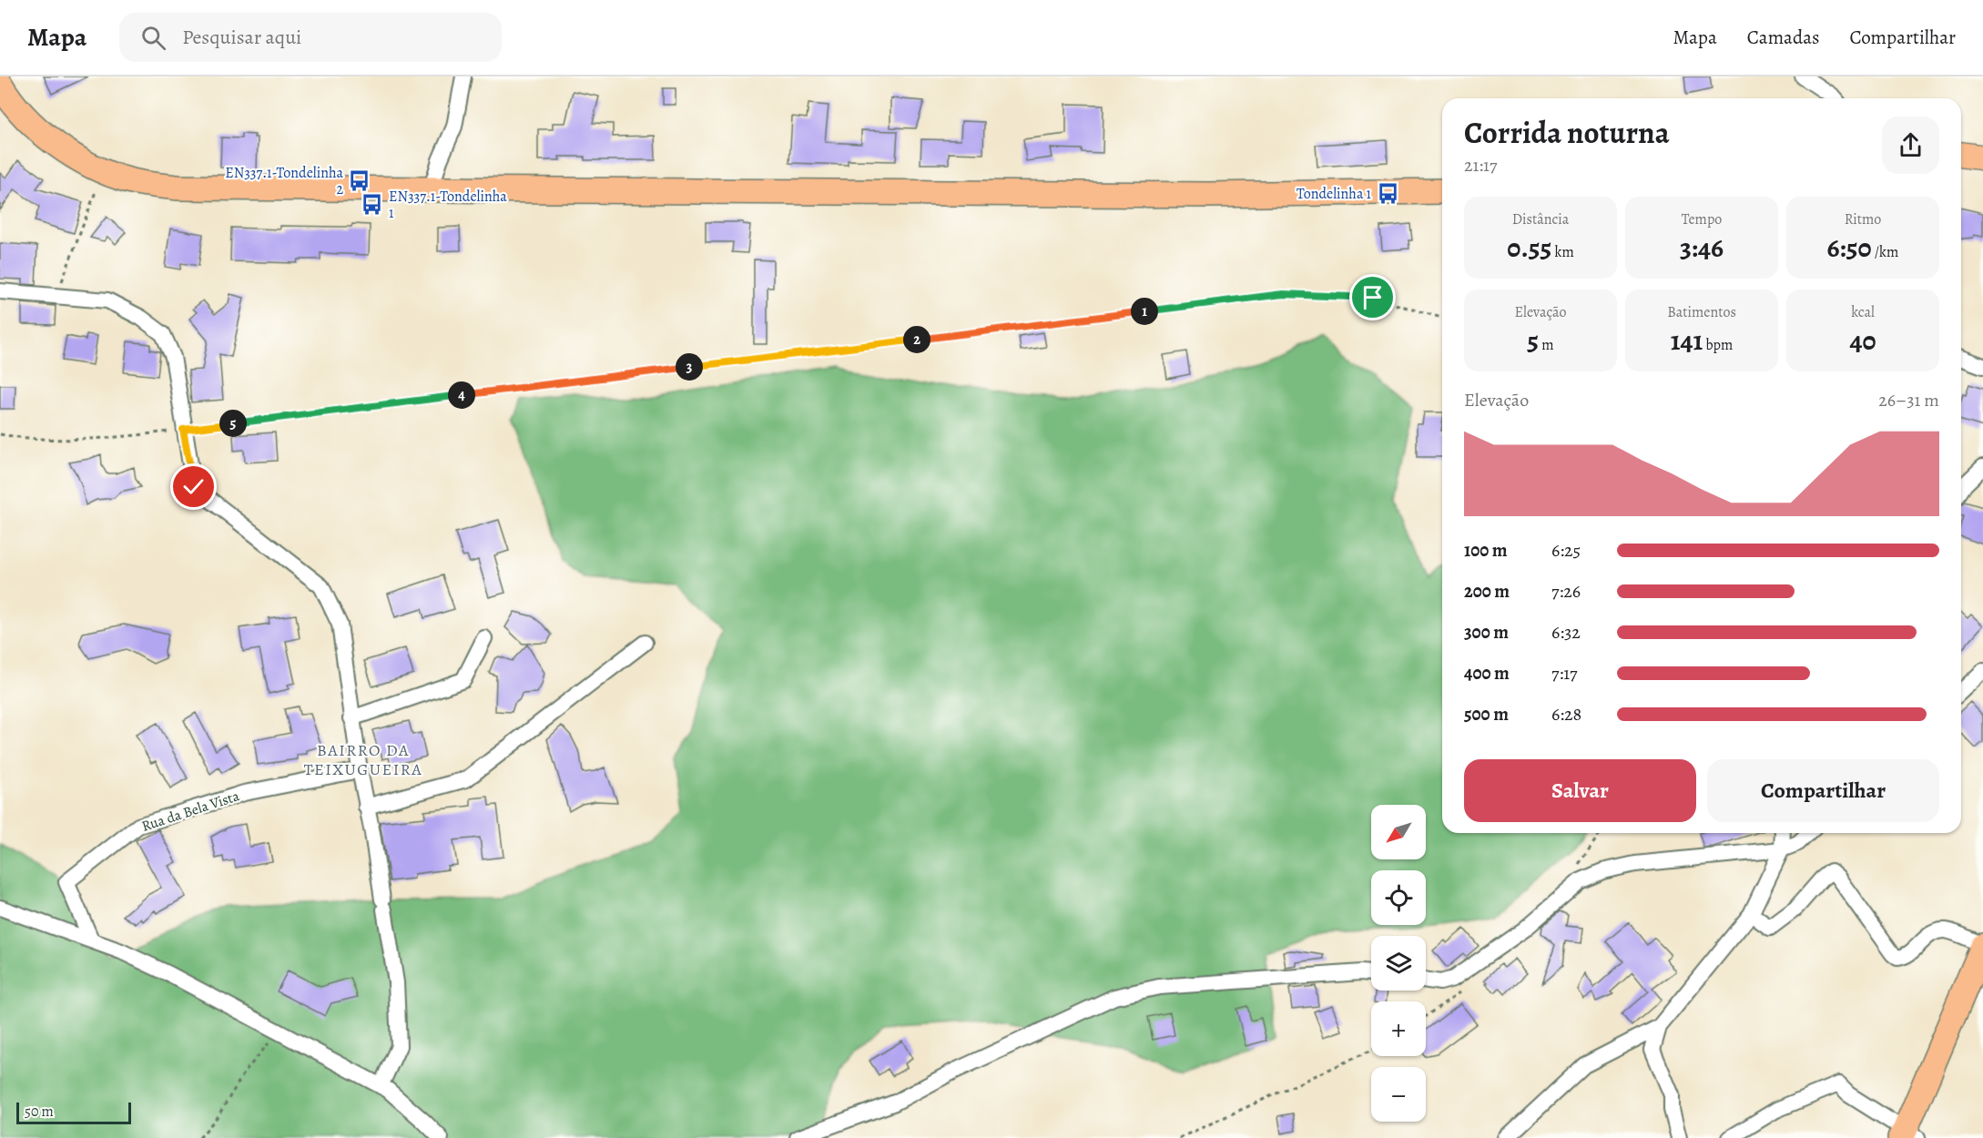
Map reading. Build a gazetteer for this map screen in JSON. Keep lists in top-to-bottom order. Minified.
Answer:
{"streets":{"street":["Rua da Bela Vista"]},"districts":["BAIRRO DA TEIXUGUEIRA"],"places":{"bus stop":["EN337.1-Tondelinha 2","Tondelinha 1","EN337.1-Tondelinha 1"]},"scale_bar":"50 m","north":"bottom left","page":{"header":"Mapa","search":"Pesquisar aqui","nav":["Mapa","Camadas","Compartilhar"],"heading":["Corrida noturna","21:17"],"stats":[["Distância","0.55 km"],["Tempo","3:46"],["Ritmo","6:50 /km"],["Elevação","5 m"],["Batimentos","141 bpm"],["kcal","40"]],"pins":["1","2","3","4","5"],"chart":["Elevação","26–31 m"],"list":[{"name":"100 m","note":"6:25"},{"name":"200 m","note":"7:26"},{"name":"300 m","note":"6:32"},{"name":"400 m","note":"7:17"},{"name":"500 m","note":"6:28"}],"buttons":["Salvar","Compartilhar"],"map_buttons":["+","−"],"scale":"50 m"}}
